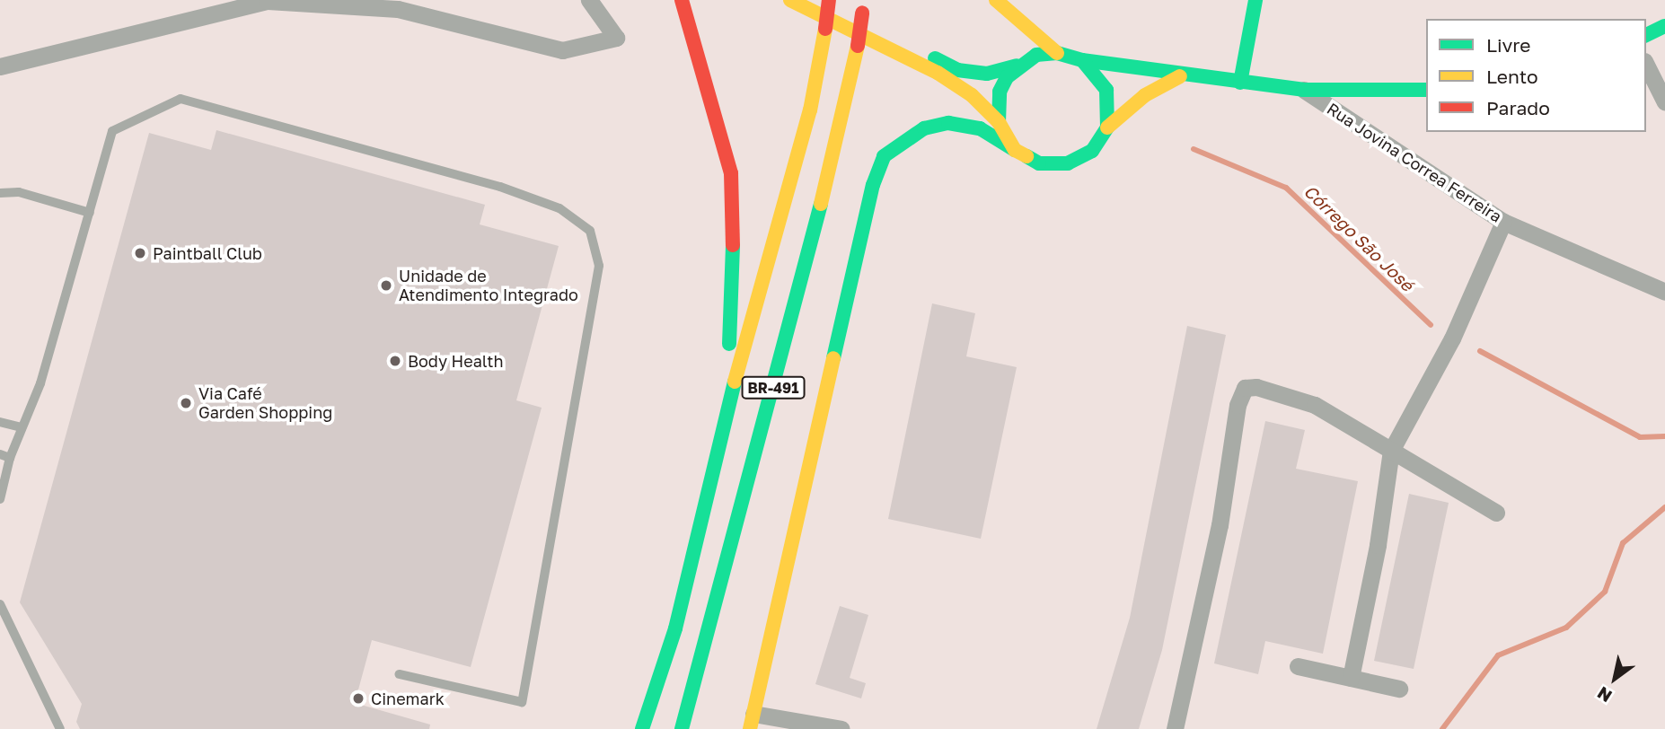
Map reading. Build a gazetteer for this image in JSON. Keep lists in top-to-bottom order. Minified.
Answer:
{"streets":{"main road":["BR-491"],"street":["Rua Jovina Correa Ferreira"]},"water":["Córrego São José"],"places":["Paintball Club","Unidade de Atendimento Integrado","Body Health","Via Café Garden Shopping","Cinemark"],"legend":["Livre","Lento","Parado"],"north":"bottom left"}
